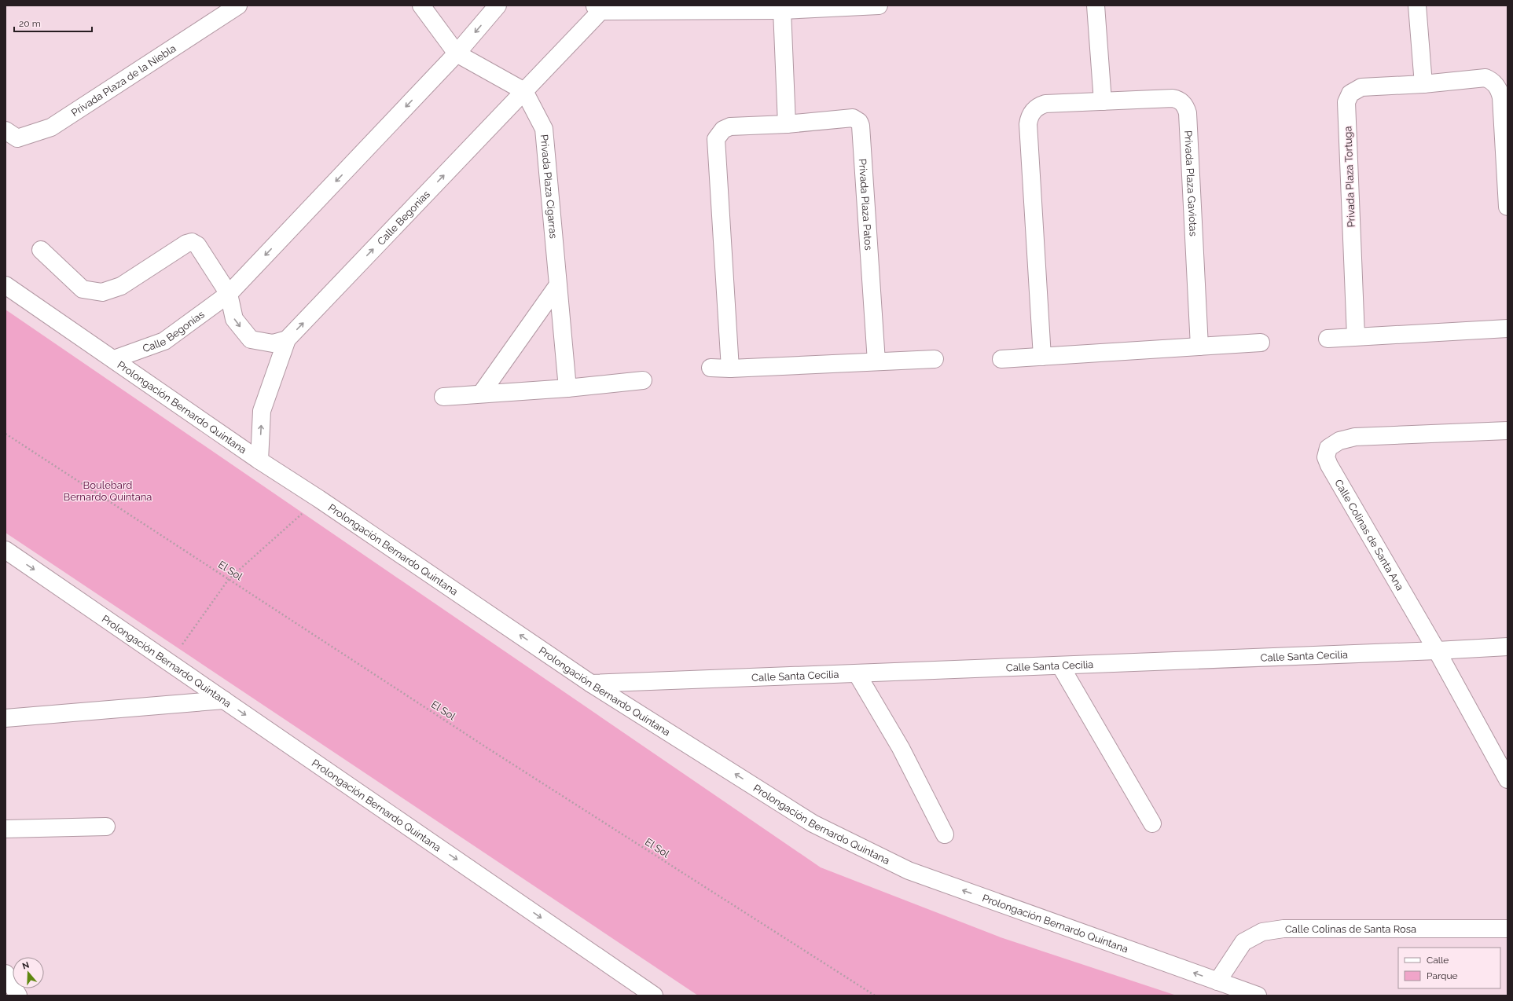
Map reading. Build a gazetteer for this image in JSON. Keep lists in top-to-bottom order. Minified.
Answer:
{"streets":{"street":["Privada Plaza de la Niebla","Privada Plaza Tortuga","Privada Plaza Gaviotas","Privada Plaza Cigarras","Privada Plaza Patos","Calle Begonias","Prolongación Bernardo Quintana","Calle Colinas de Santa Ana","Calle Santa Cecilia","Calle Colinas de Santa Rosa"],"path":["El Sol"]},"crossings":[["Privada Plaza Cigarras","Calle Begonias"],["Calle Begonias","Prolongación Bernardo Quintana"],["Prolongación Bernardo Quintana","Calle Santa Cecilia"],["Prolongación Bernardo Quintana","Calle Colinas de Santa Rosa"],["Calle Colinas de Santa Ana","Calle Santa Cecilia"]],"parks":["Boulebard Bernardo Quintana"],"legend":["Calle","Parque"],"scale_bar":"20 m","north":"top"}
